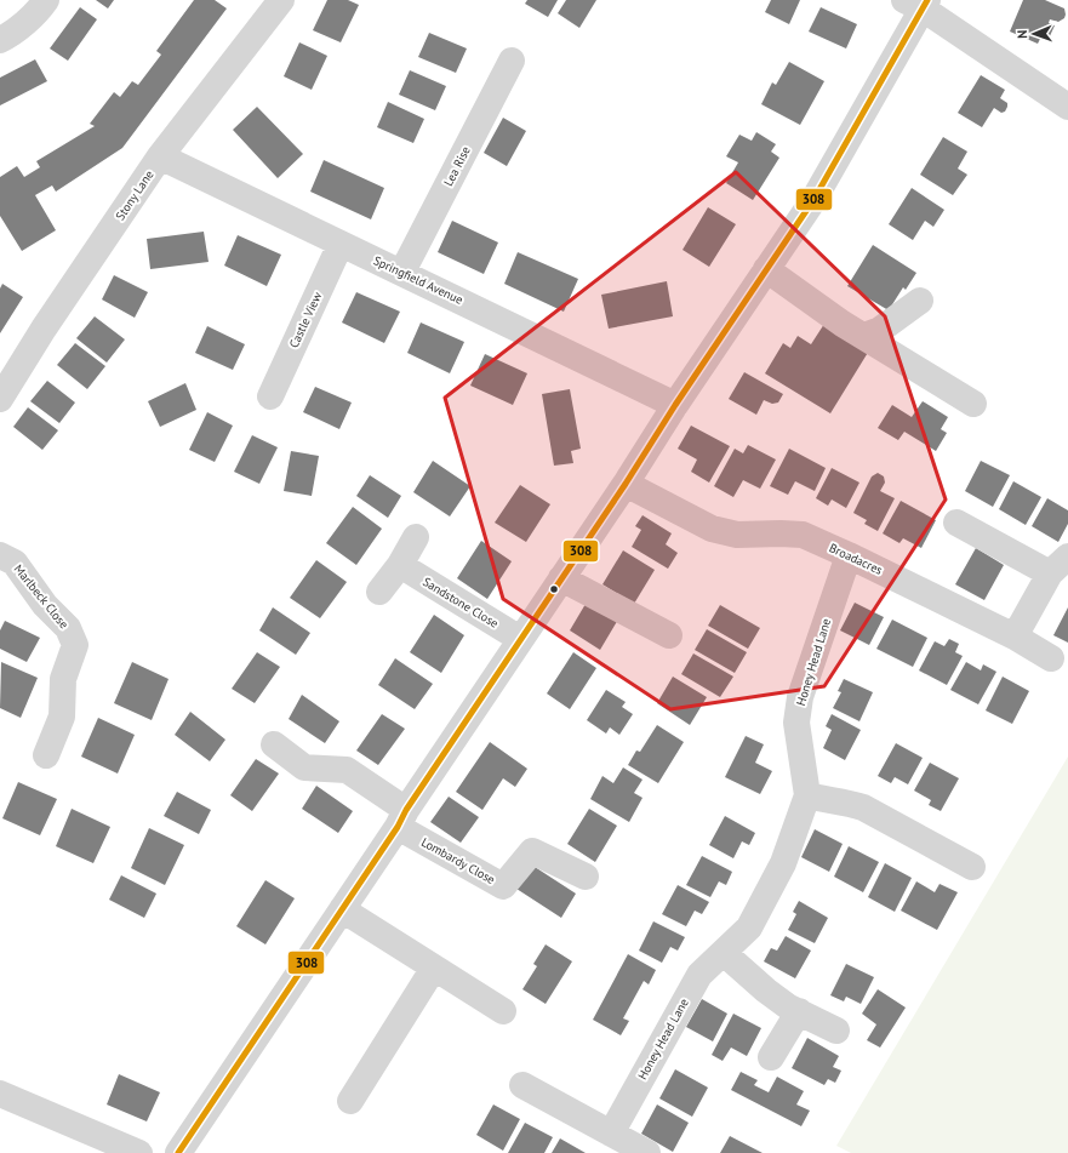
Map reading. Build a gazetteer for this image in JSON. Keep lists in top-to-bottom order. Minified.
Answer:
{"streets":{"street":["Lea Rise","Stony Lane","Springfield Avenue","Castle View","Broadacres","Marlbeck Close","Sandstone Close","Honey Head Lane","Lombardy Close"]},"crossings":[["Lea Rise","Springfield Avenue"],["Stony Lane","Springfield Avenue"],["Springfield Avenue","Castle View"],["Broadacres","Honey Head Lane"]],"lines":["transit line 308"],"north":"left"}
